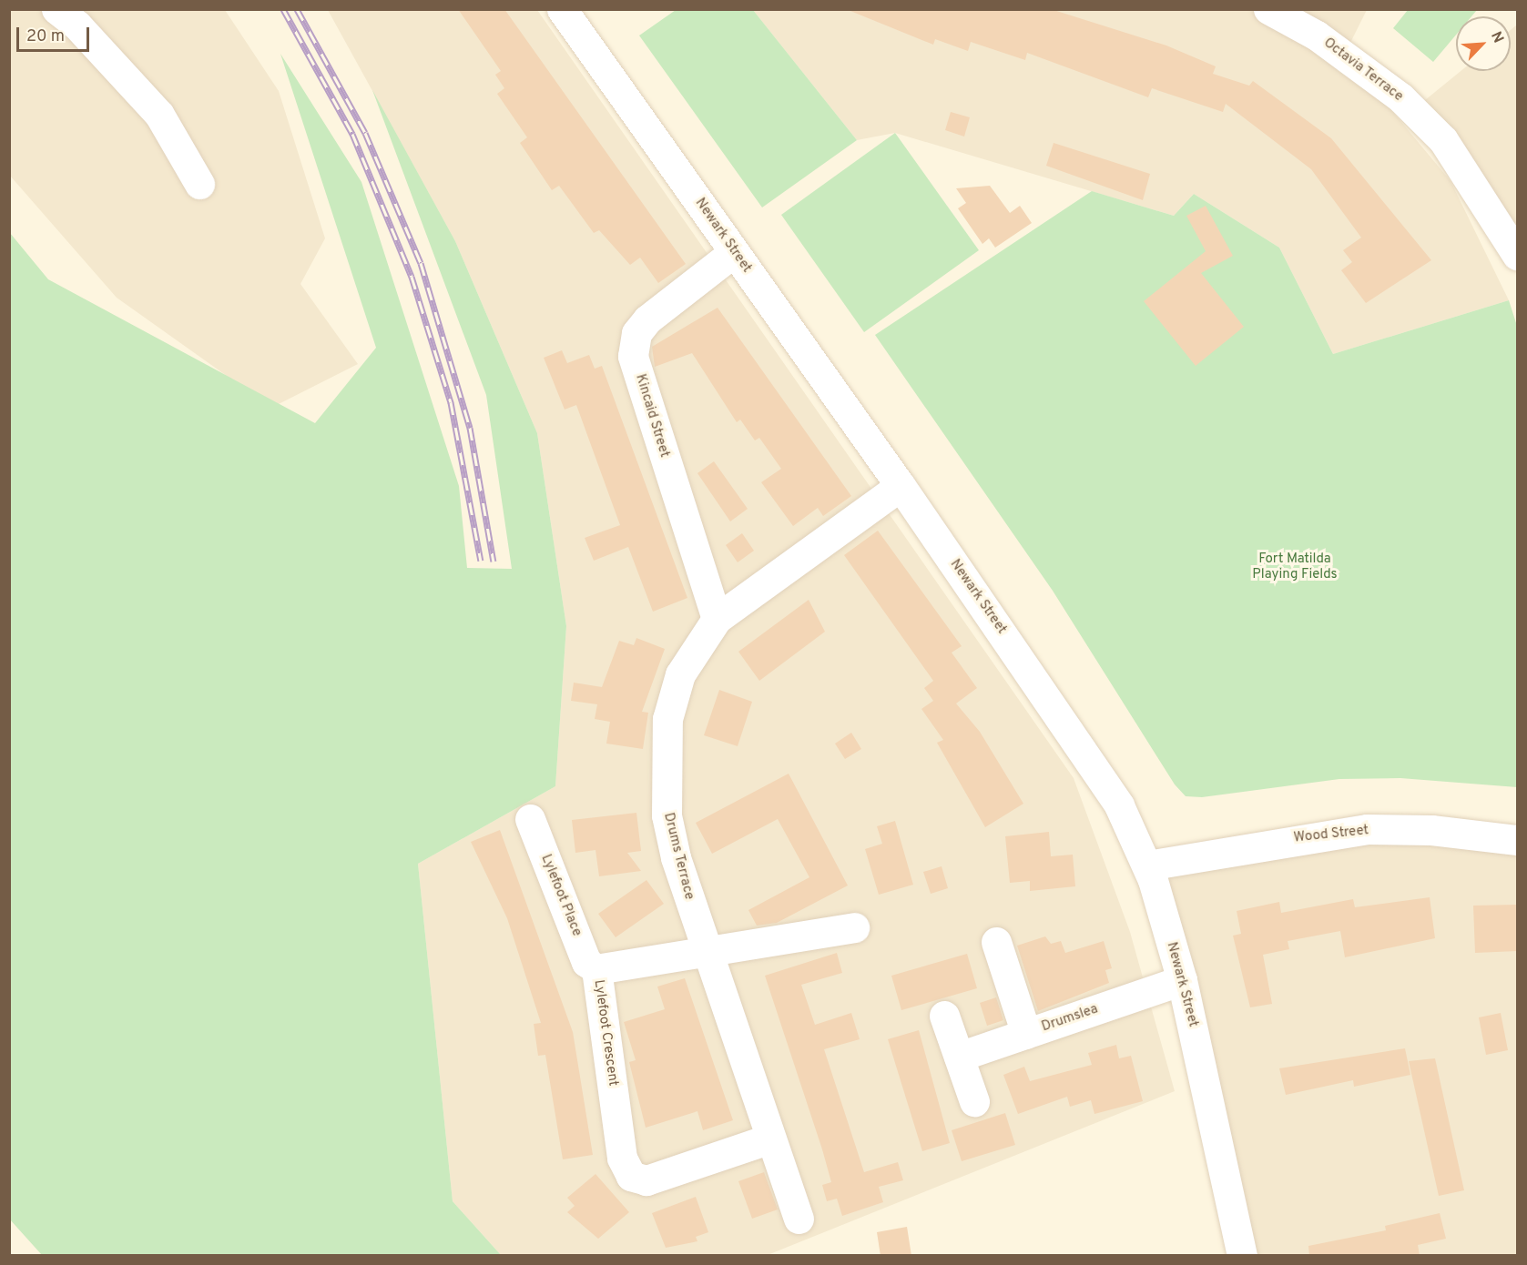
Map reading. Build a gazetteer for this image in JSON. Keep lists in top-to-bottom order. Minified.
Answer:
{"streets":{"street":["Octavia Terrace","Newark Street","Kincaid Street","Wood Street","Drums Terrace","Lylefoot Place","Drumslea","Lylefoot Crescent"]},"crossings":[["Newark Street","Kincaid Street"],["Newark Street","Wood Street"],["Newark Street","Drums Terrace"],["Newark Street","Drumslea"],["Kincaid Street","Drums Terrace"],["Drums Terrace","Lylefoot Crescent"],["Lylefoot Place","Lylefoot Crescent"]],"parks":["Fort Matilda Playing Fields"],"scale_bar":"20 m","north":"top right"}
